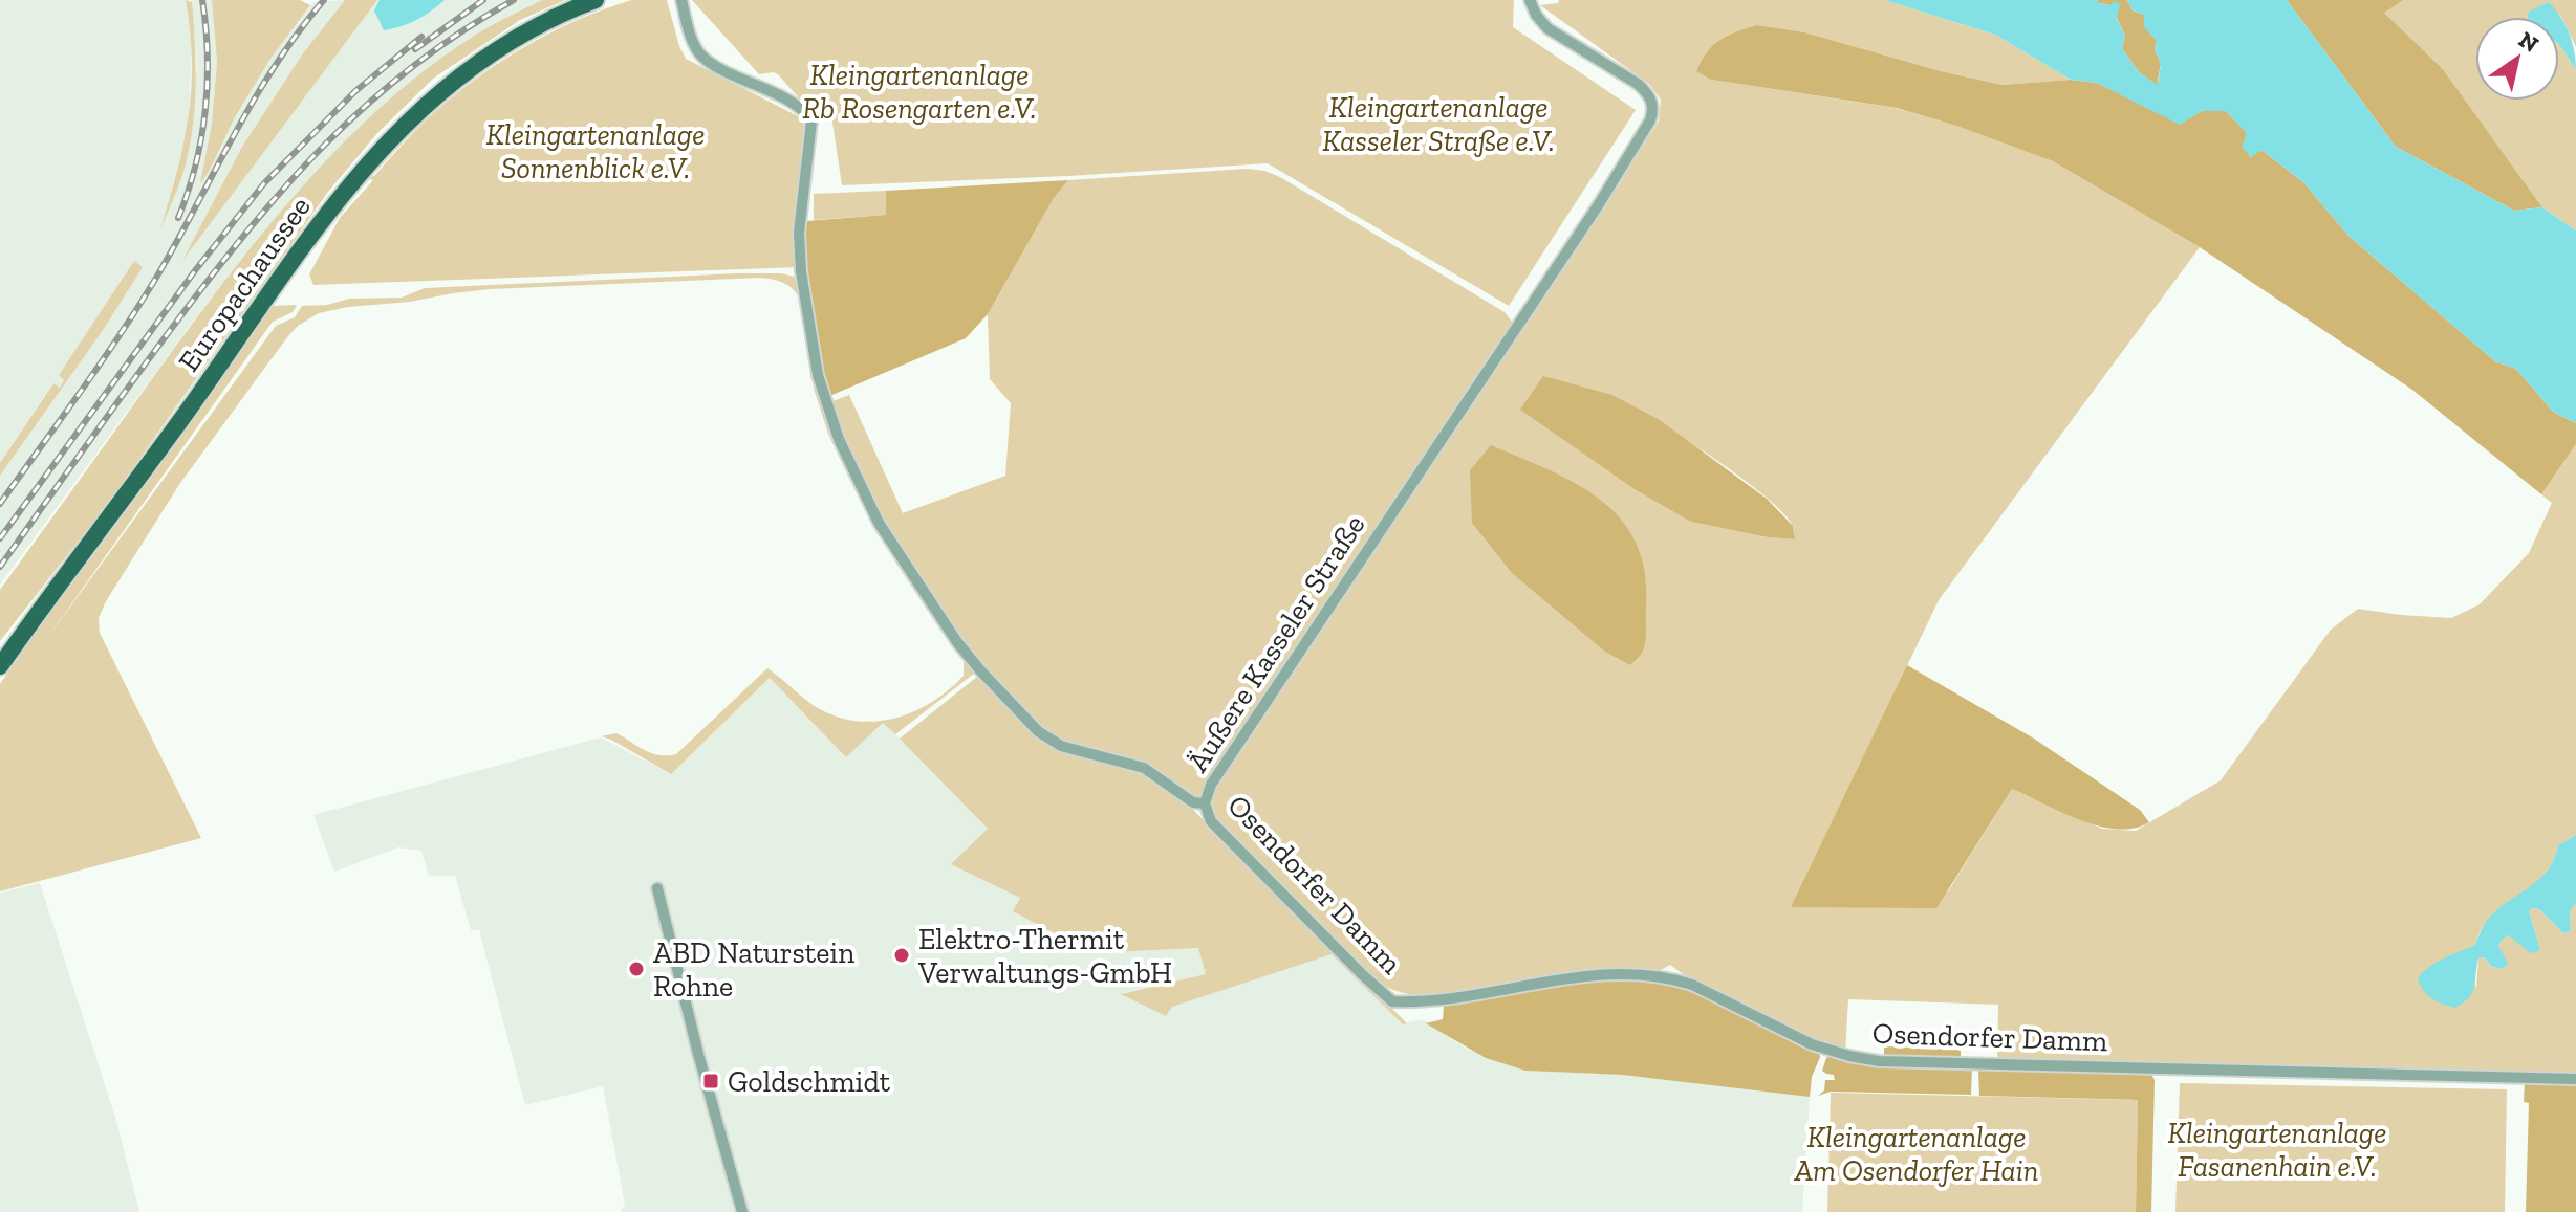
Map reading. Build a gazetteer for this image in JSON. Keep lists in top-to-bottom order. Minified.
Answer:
{"streets":{"main road":["Europachaussee"],"street":["Äußere Kasseler Straße","Osendorfer Damm"]},"crossings":[["Äußere Kasseler Straße","Osendorfer Damm"]],"parks":["Kleingartenanlage Rb Rosengarten e.V.","Kleingartenanlage Kasseler Straße e.V.","Kleingartenanlage Sonnenblick e.V.","Kleingartenanlage Fasanenhain e.V.","Kleingartenanlage Am Osendorfer Hain"],"places":{"other":["Elektro-Thermit Verwaltungs-GmbH","ABD Naturstein Rohne"],"transit":["Goldschmidt"]},"north":"top right"}
